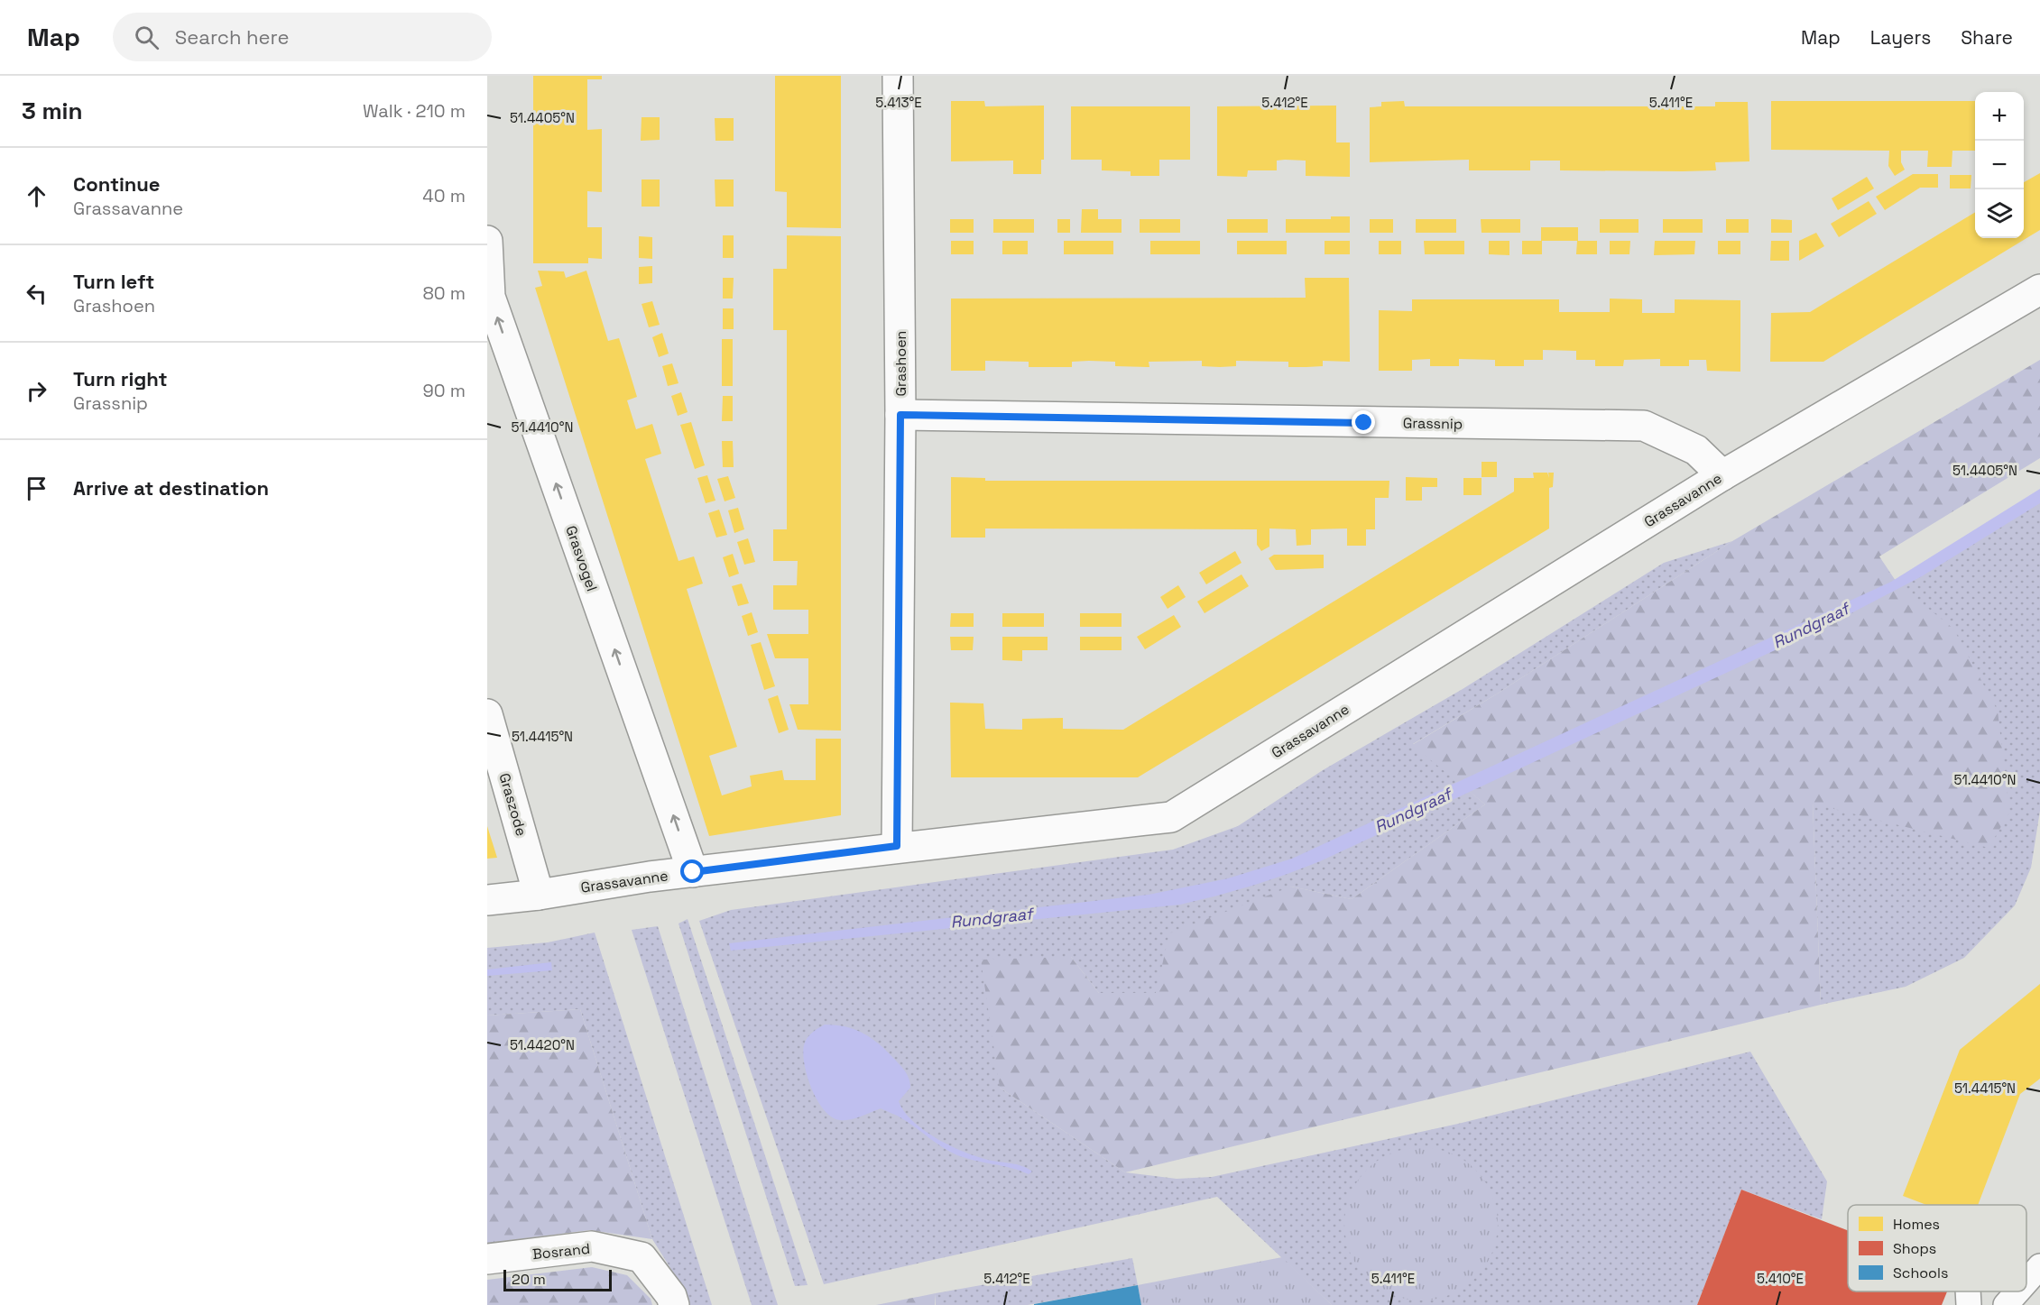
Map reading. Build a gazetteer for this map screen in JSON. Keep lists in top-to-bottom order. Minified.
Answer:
{"streets":{"street":["Grashoen","Grassnip","Grassavanne","Grasvogel","Graszode","Bosrand"]},"crossings":[["Grashoen","Grassnip"],["Grashoen","Grassavanne"],["Grassnip","Grassavanne"],["Grassavanne","Grasvogel"],["Grassavanne","Graszode"]],"one_way":["Grasvogel"],"water":["Rundgraaf"],"legend":["Homes","Shops","Schools"],"scale_bar":"20 m","page":{"header":"Map","search":"Search here","nav":["Map","Layers","Share"],"heading":["3 min","Walk · 210 m"],"map_buttons":["+","−"],"list":[["Continue","Grassavanne","40 m"],["Turn left","Grashoen","80 m"],["Turn right","Grassnip","90 m"],"Arrive at destination"],"scale":"20 m"},"coordinates":["5.413°E","5.412°E","5.411°E","51.4405°N","51.4410°N","51.4415°N","51.4420°N","5.410°E"]}
